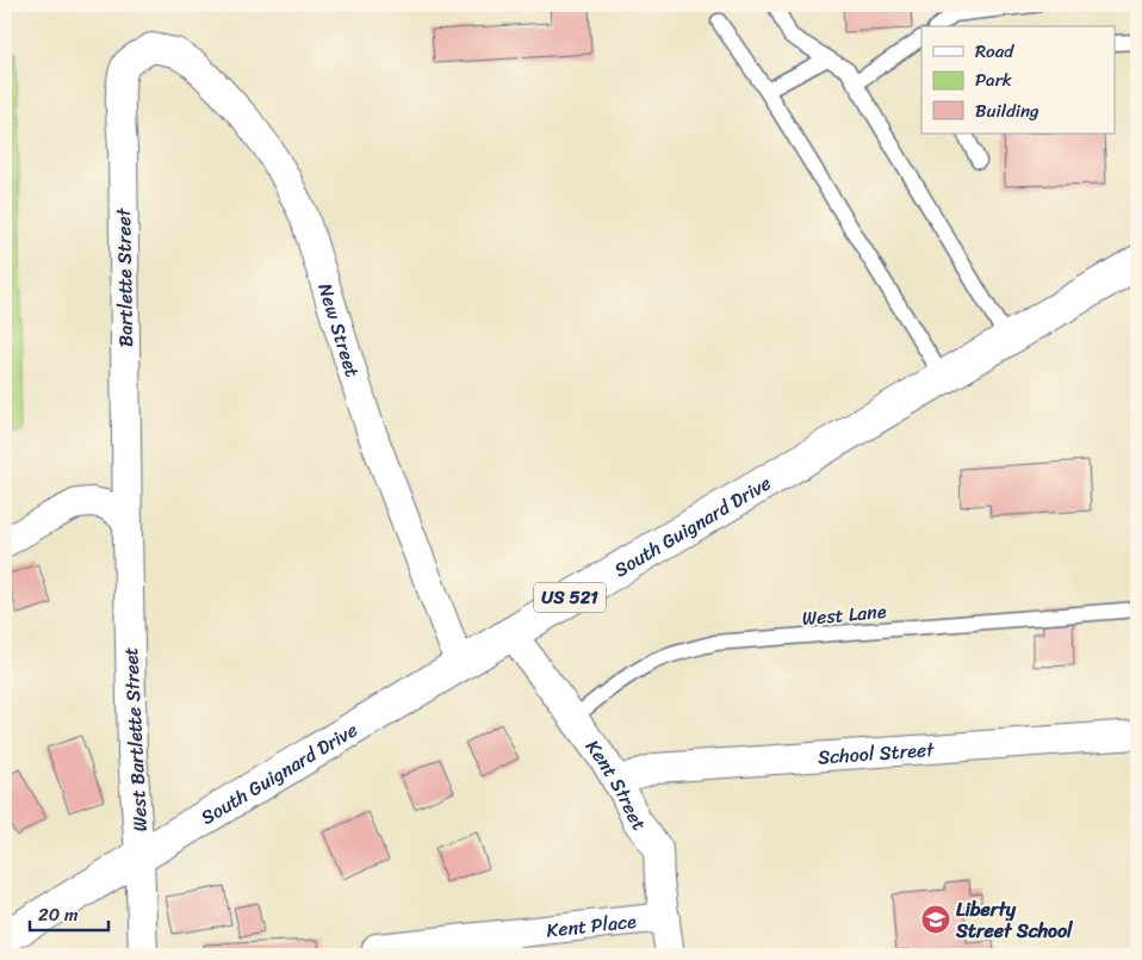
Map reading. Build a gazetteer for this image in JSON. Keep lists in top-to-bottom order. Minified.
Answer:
{"streets":{"highway":["South Guignard Drive","US 521"],"street":["Bartlette Street","New Street","West Bartlette Street","School Street","Kent Street","Kent Place"],"lane":["West Lane"]},"crossings":[["Bartlette Street","New Street"],["Bartlette Street","West Bartlette Street"],["New Street","South Guignard Drive"],["South Guignard Drive","West Bartlette Street"],["South Guignard Drive","Kent Street"],["West Lane","Kent Street"],["School Street","Kent Street"],["Kent Street","Kent Place"]],"places":{"school or university":["Liberty Street School"]},"legend":["Road","Park","Building"],"scale_bar":"20 m"}
